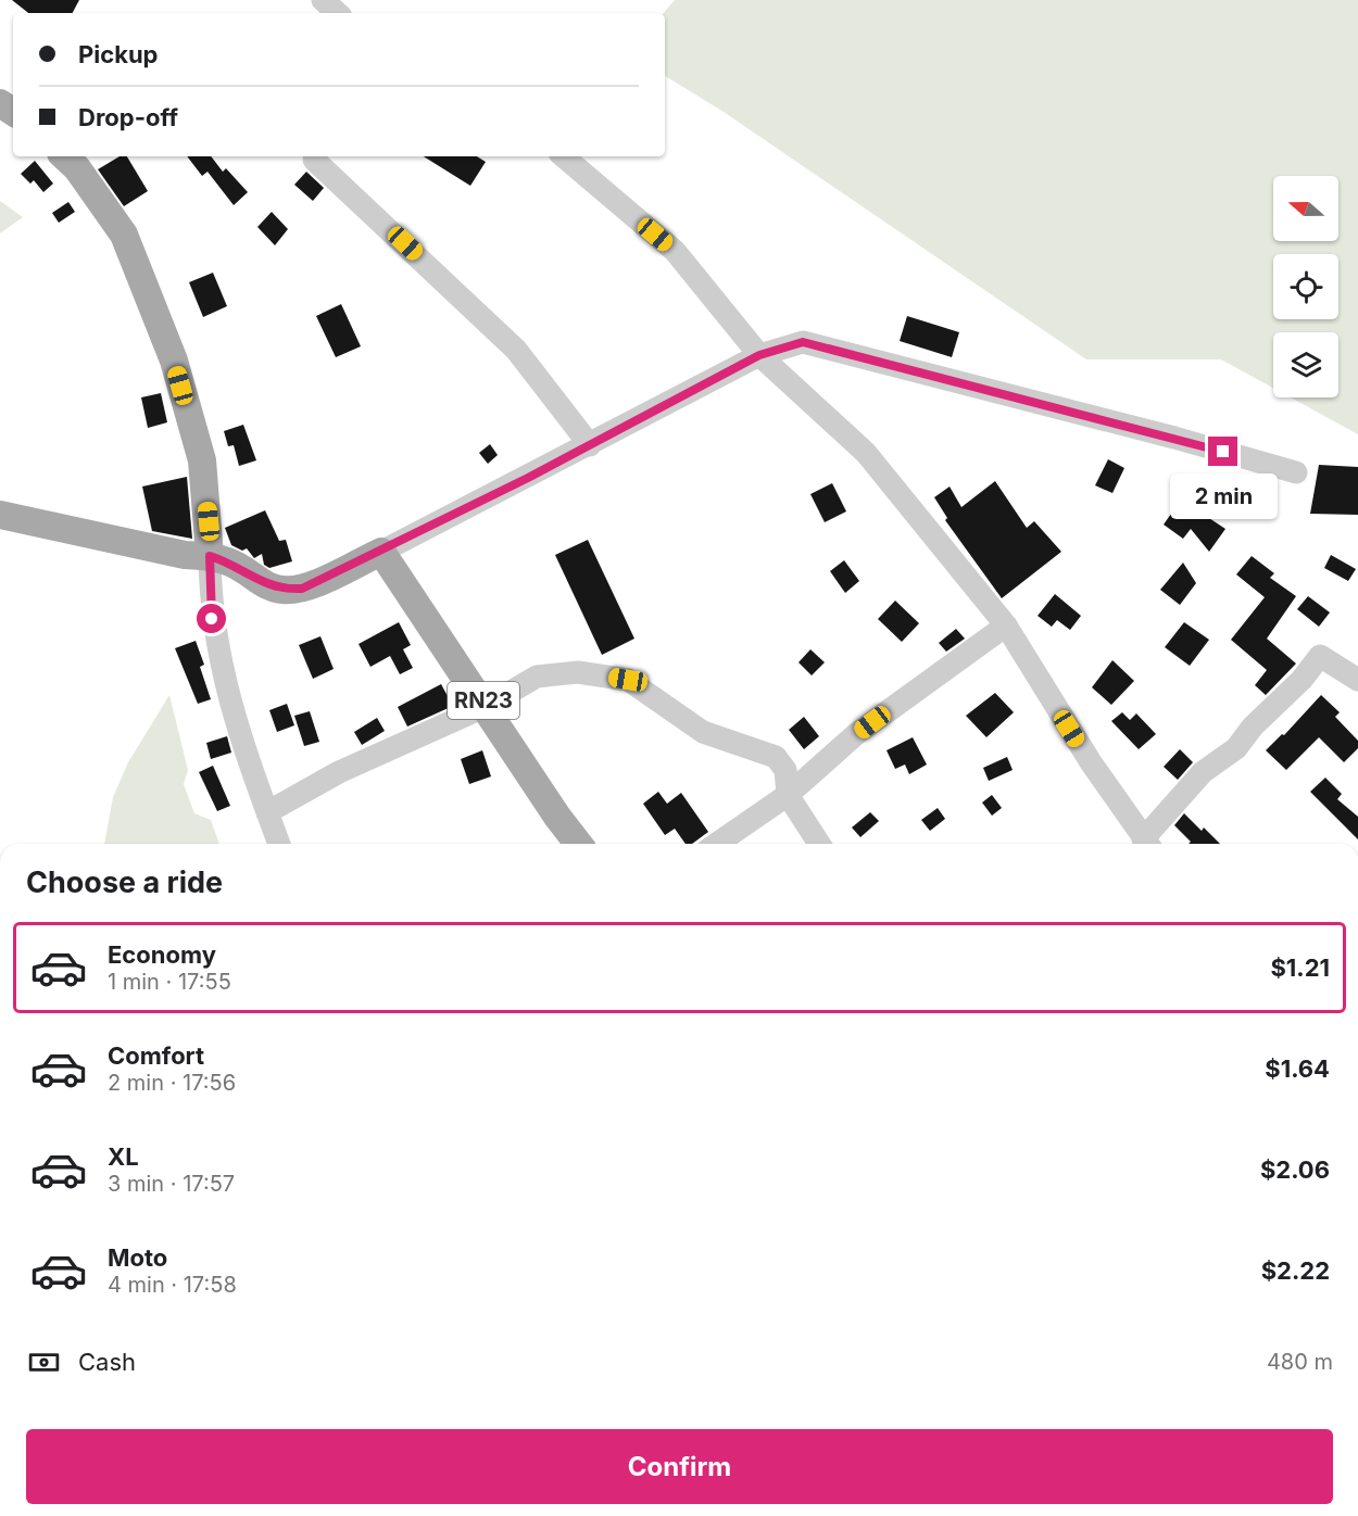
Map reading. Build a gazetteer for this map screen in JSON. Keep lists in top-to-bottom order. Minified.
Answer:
{"streets":{"main road":["RN23"]},"north":"left","page":{"banner":["Pickup","Drop-off"],"bubble":"2 min","heading":"Choose a ride","list":[{"name":"Economy","note":"1 min · 17:55","value":"$1.21"},{"name":"Comfort","note":"2 min · 17:56","value":"$1.64"},{"name":"XL","note":"3 min · 17:57","value":"$2.06"},{"name":"Moto","note":"4 min · 17:58","value":"$2.22"}],"pay":["Cash","480 m"],"buttons":"Confirm"}}
